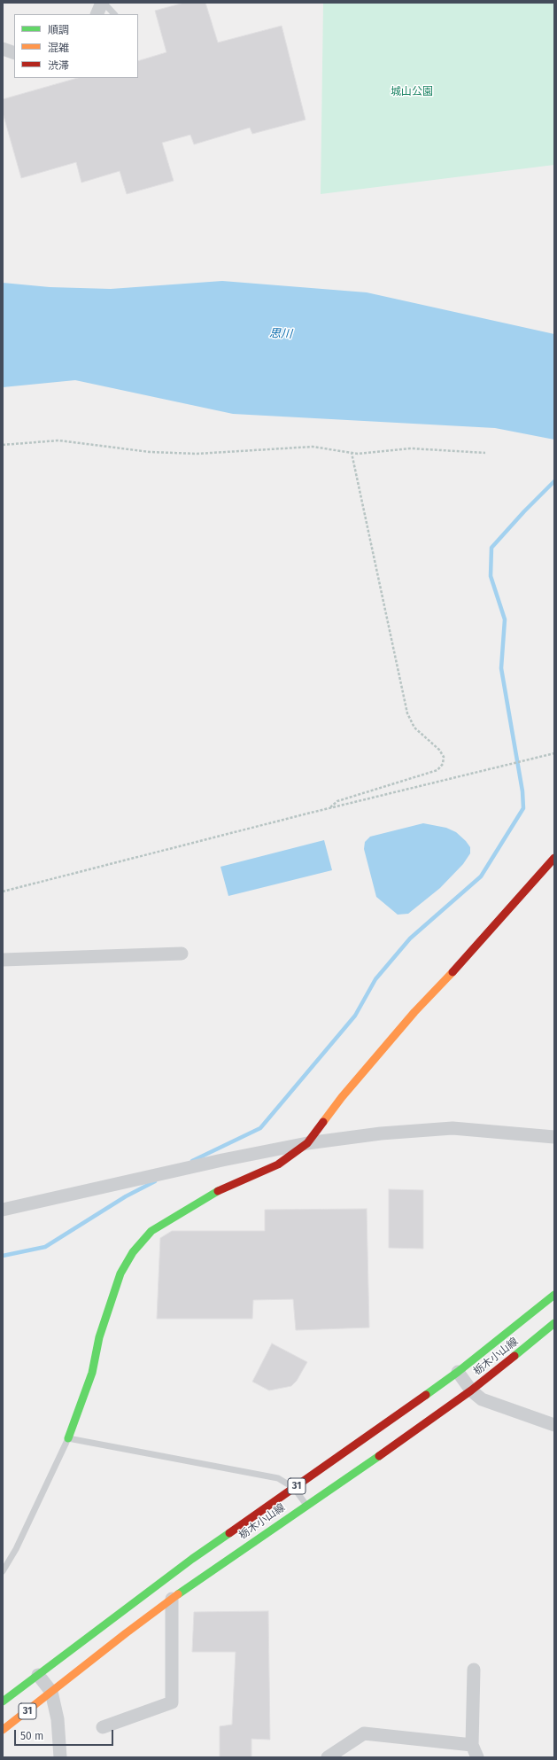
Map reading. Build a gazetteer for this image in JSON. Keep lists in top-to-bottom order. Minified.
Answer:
{"streets":{"main road":["栃木小山線","31"]},"water":["思川"],"parks":["城山公園"],"legend":["順調","混雑","渋滞"],"scale_bar":"50 m"}
